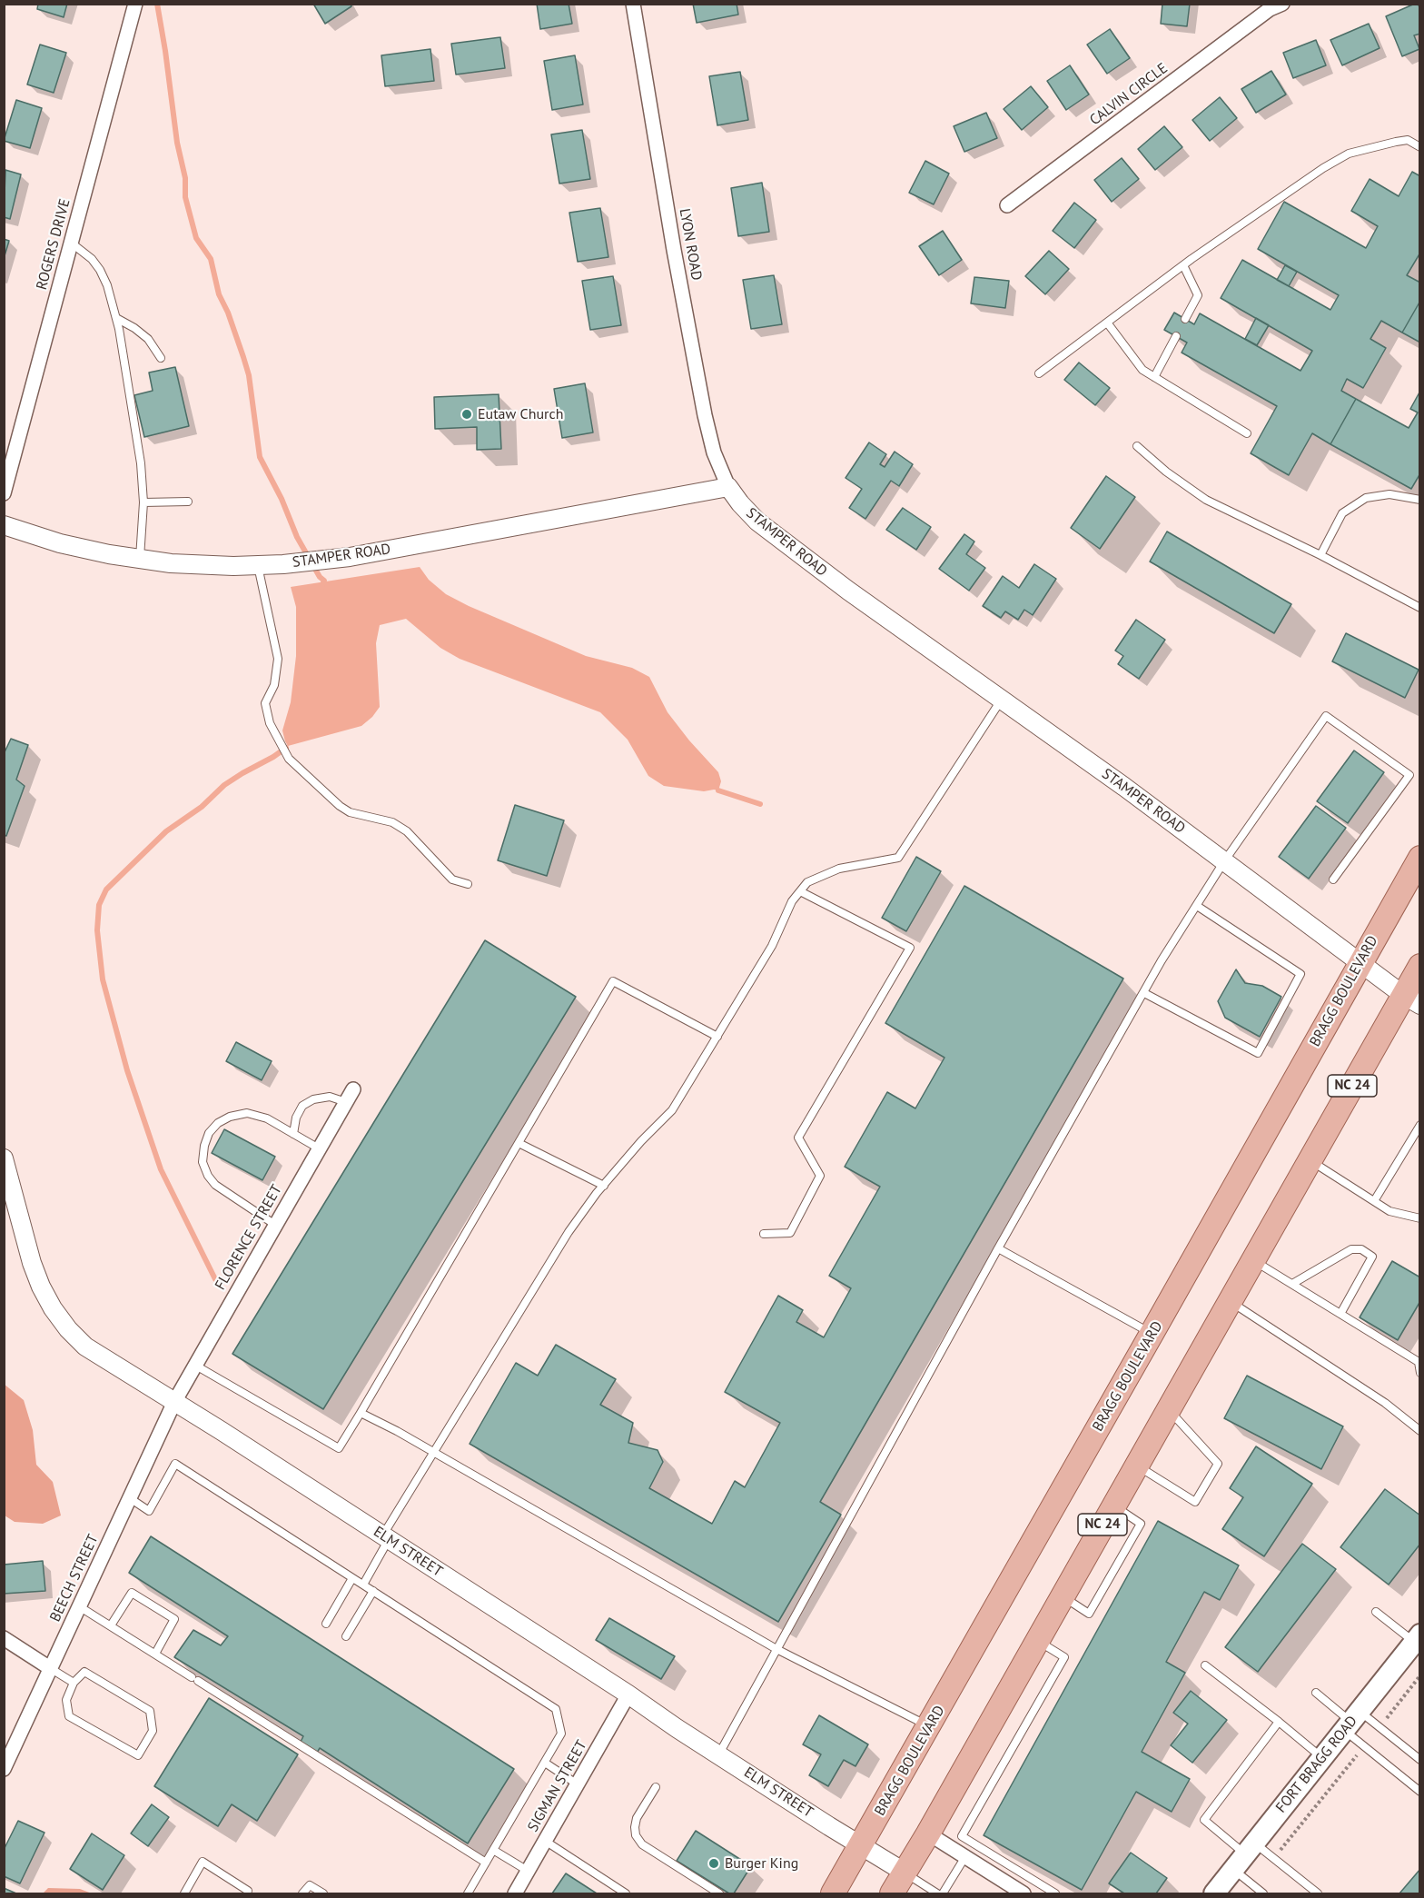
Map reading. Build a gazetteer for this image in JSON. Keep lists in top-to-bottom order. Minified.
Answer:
{"streets":{"main road":["BRAGG BOULEVARD","NC 24","FORT BRAGG ROAD"],"street":["CALVIN CIRCLE","ROGERS DRIVE","LYON ROAD","STAMPER ROAD","FLORENCE STREET","ELM STREET","BEECH STREET","SIGMAN STREET"]},"crossings":[["LYON ROAD","STAMPER ROAD"],["STAMPER ROAD","BRAGG BOULEVARD"],["STAMPER ROAD","NC 24"],["BRAGG BOULEVARD","ELM STREET"],["NC 24","ELM STREET"],["FLORENCE STREET","ELM STREET"],["FLORENCE STREET","BEECH STREET"],["ELM STREET","BEECH STREET"],["ELM STREET","SIGMAN STREET"]],"places":["Eutaw Church","Burger King"]}
